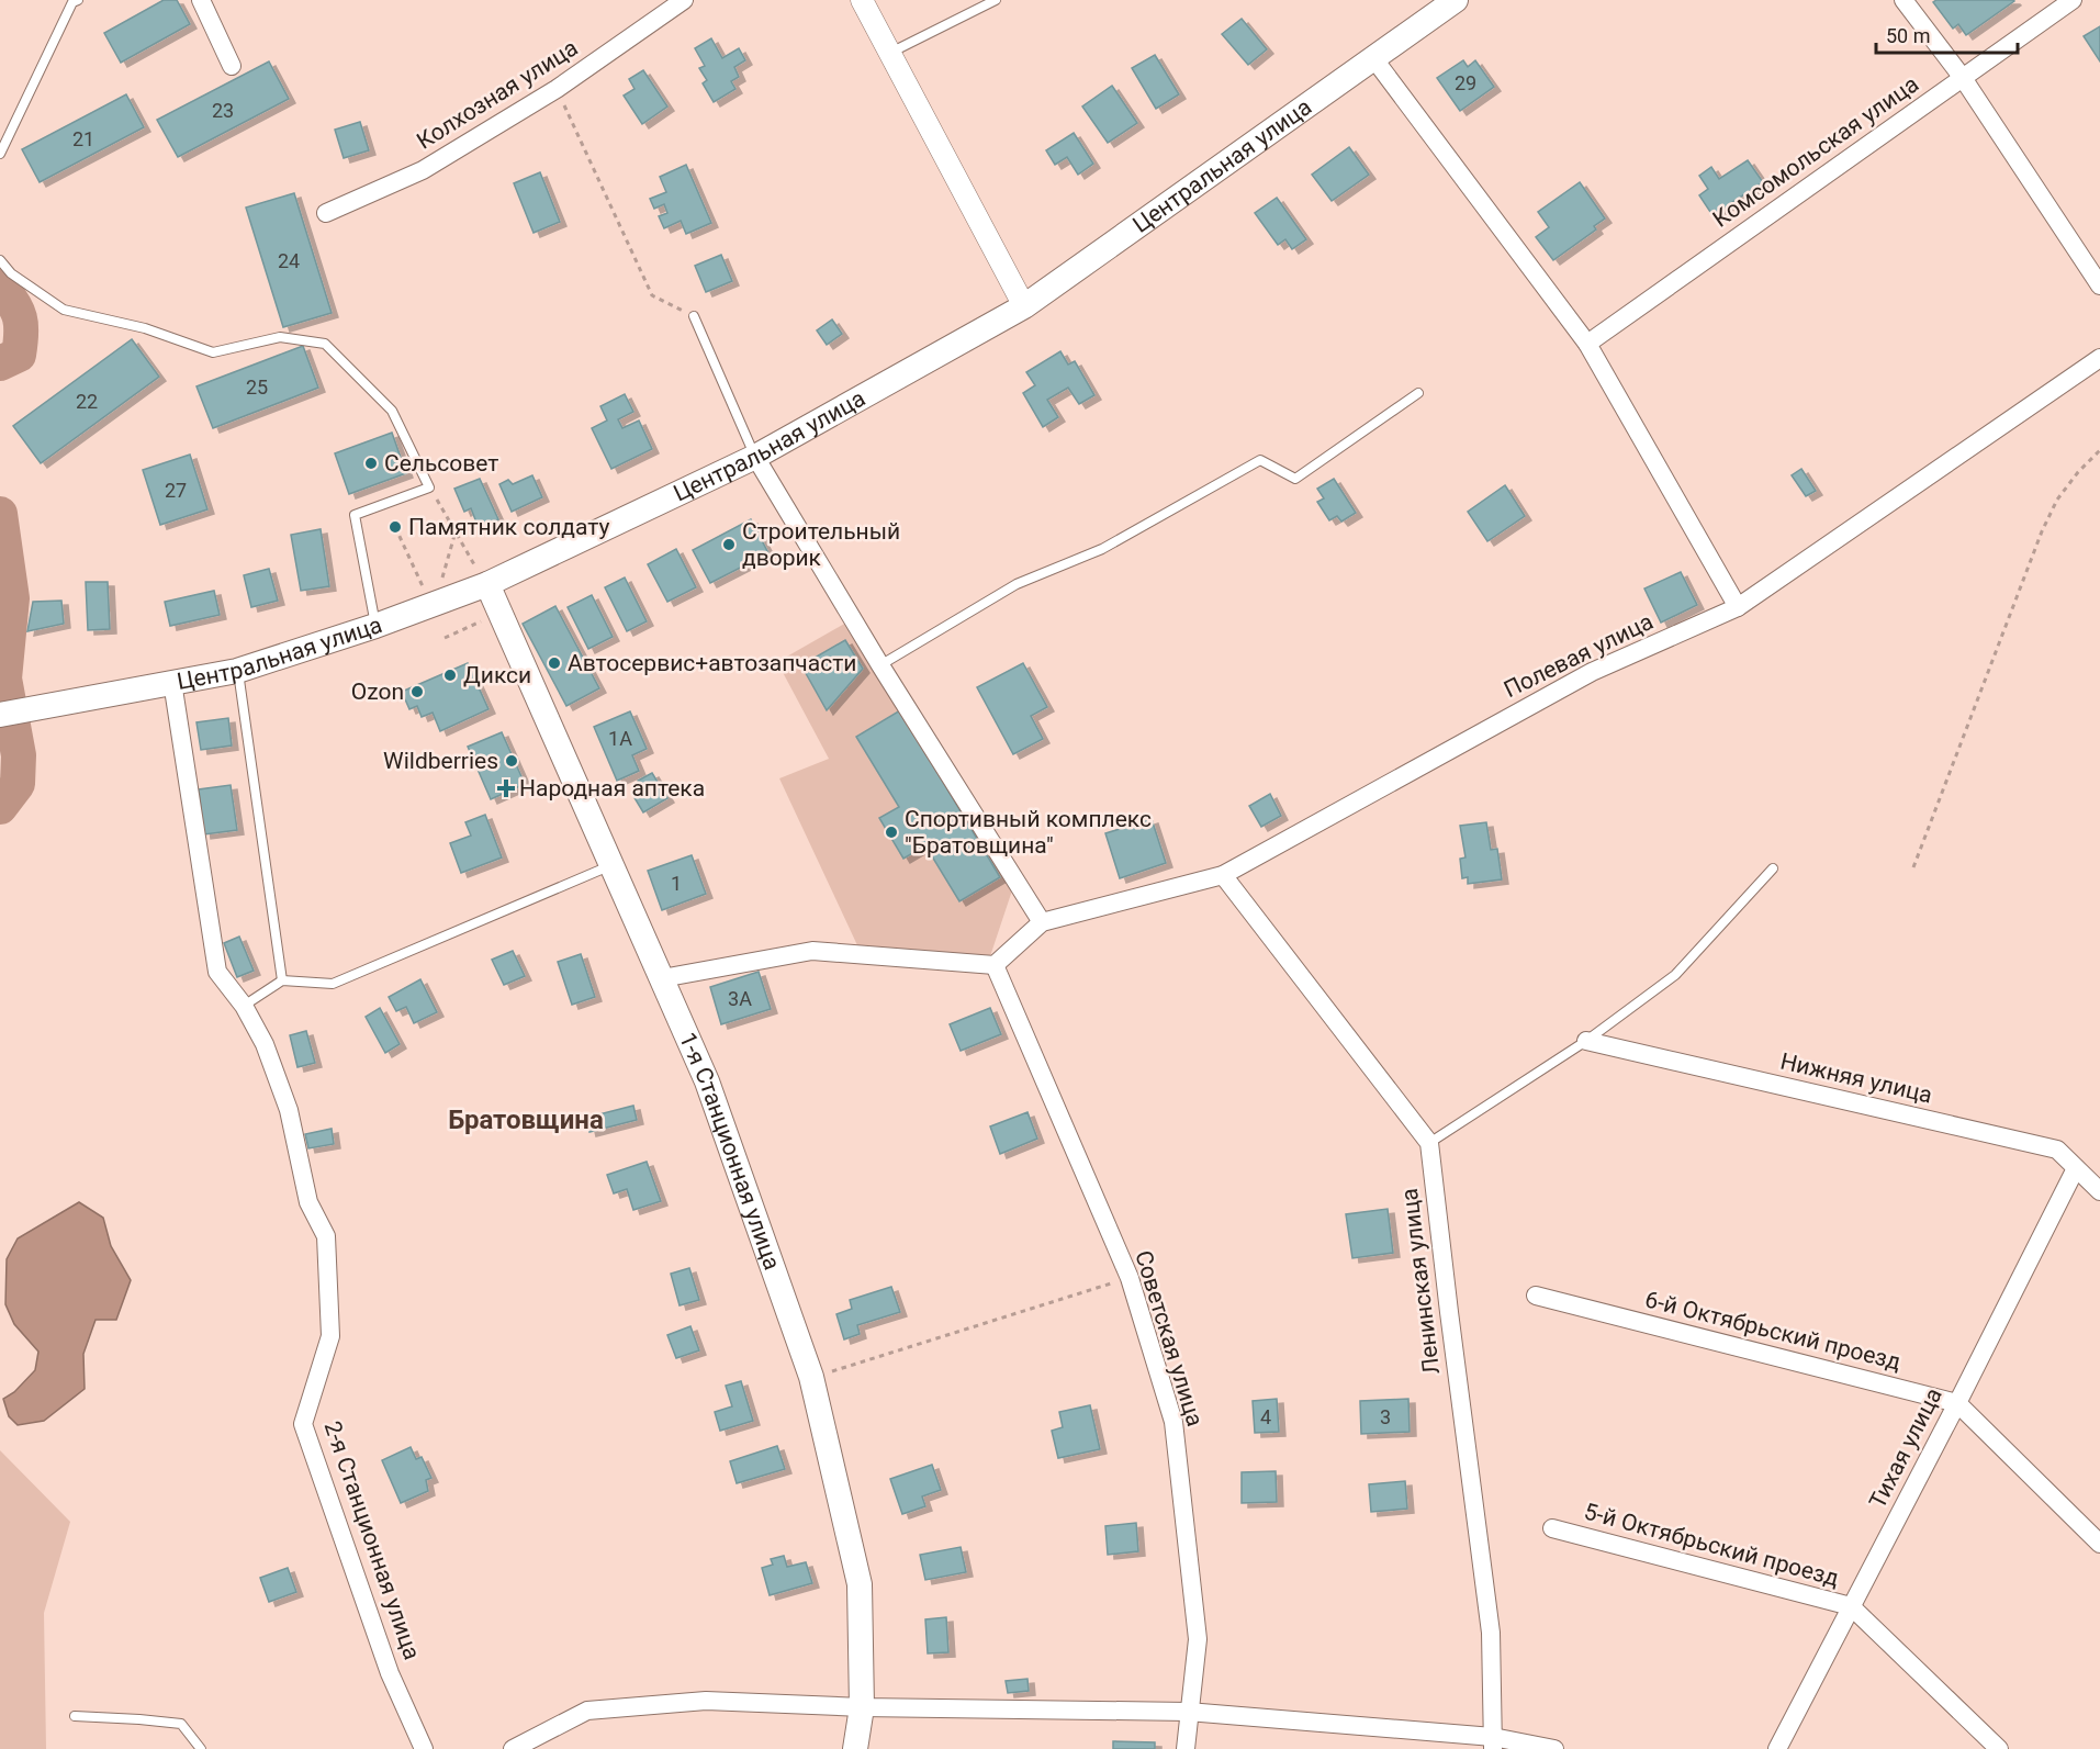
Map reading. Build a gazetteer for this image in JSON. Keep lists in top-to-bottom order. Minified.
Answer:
{"streets":{"main road":["Центральная улица","1-я Станционная улица"],"street":["Колхозная улица","Комсомольская улица","Полевая улица","Нижняя улица","Ленинская улица","6-й Октябрьский проезд","Советская улица","Тихая улица","2-я Станционная улица","5-й Октябрьский проезд"]},"crossings":[["Центральная улица","1-я Станционная улица"],["Центральная улица","2-я Станционная улица"],["Нижняя улица","Тихая улица"],["6-й Октябрьский проезд","Тихая улица"],["Тихая улица","5-й Октябрьский проезд"]],"districts":["Братовщина"],"places":{"other":["Сельсовет","Памятник солдату","Строительный дворик","Автосервис+автозапчасти","Дикси","Ozon","Wildberries","Спортивный комплекс \"Братовщина\""],"health":["Народная аптека"]},"house_numbers":["29","23","21","24","25","22","27","1А","1","3А","4","3"],"scale_bar":"50 m"}
